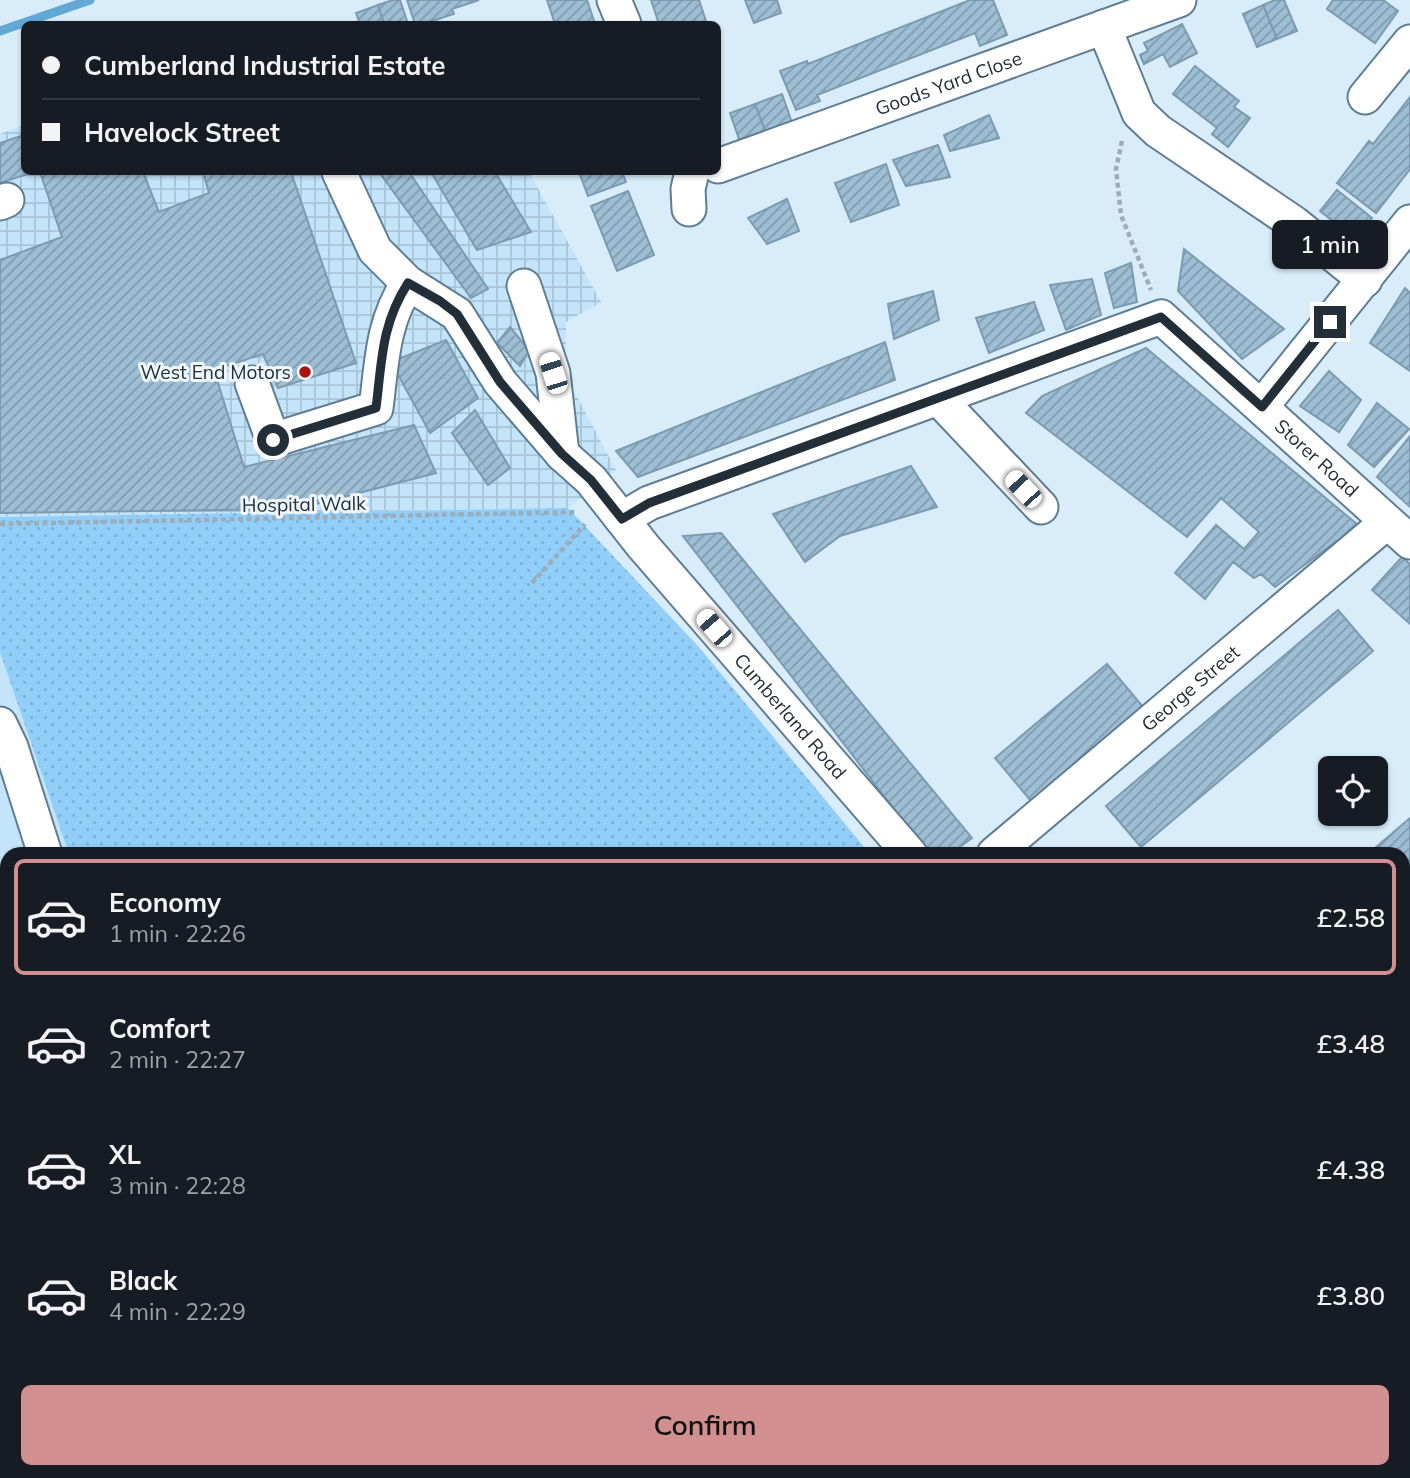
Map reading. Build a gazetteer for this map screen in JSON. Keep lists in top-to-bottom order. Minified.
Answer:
{"streets":{"street":["Goods Yard Close","Storer Road","George Street","Cumberland Road"],"path":["Hospital Walk"]},"crossings":[["Storer Road","George Street"],["Hospital Walk","Cumberland Road"]],"places":["West End Motors"],"page":{"banner":["Cumberland Industrial Estate","Havelock Street"],"bubble":"1 min","list":[{"name":"Economy","note":"1 min · 22:26","value":"£2.58"},{"name":"Comfort","note":"2 min · 22:27","value":"£3.48"},{"name":"XL","note":"3 min · 22:28","value":"£4.38"},{"name":"Black","note":"4 min · 22:29","value":"£3.80"}],"buttons":"Confirm"}}
